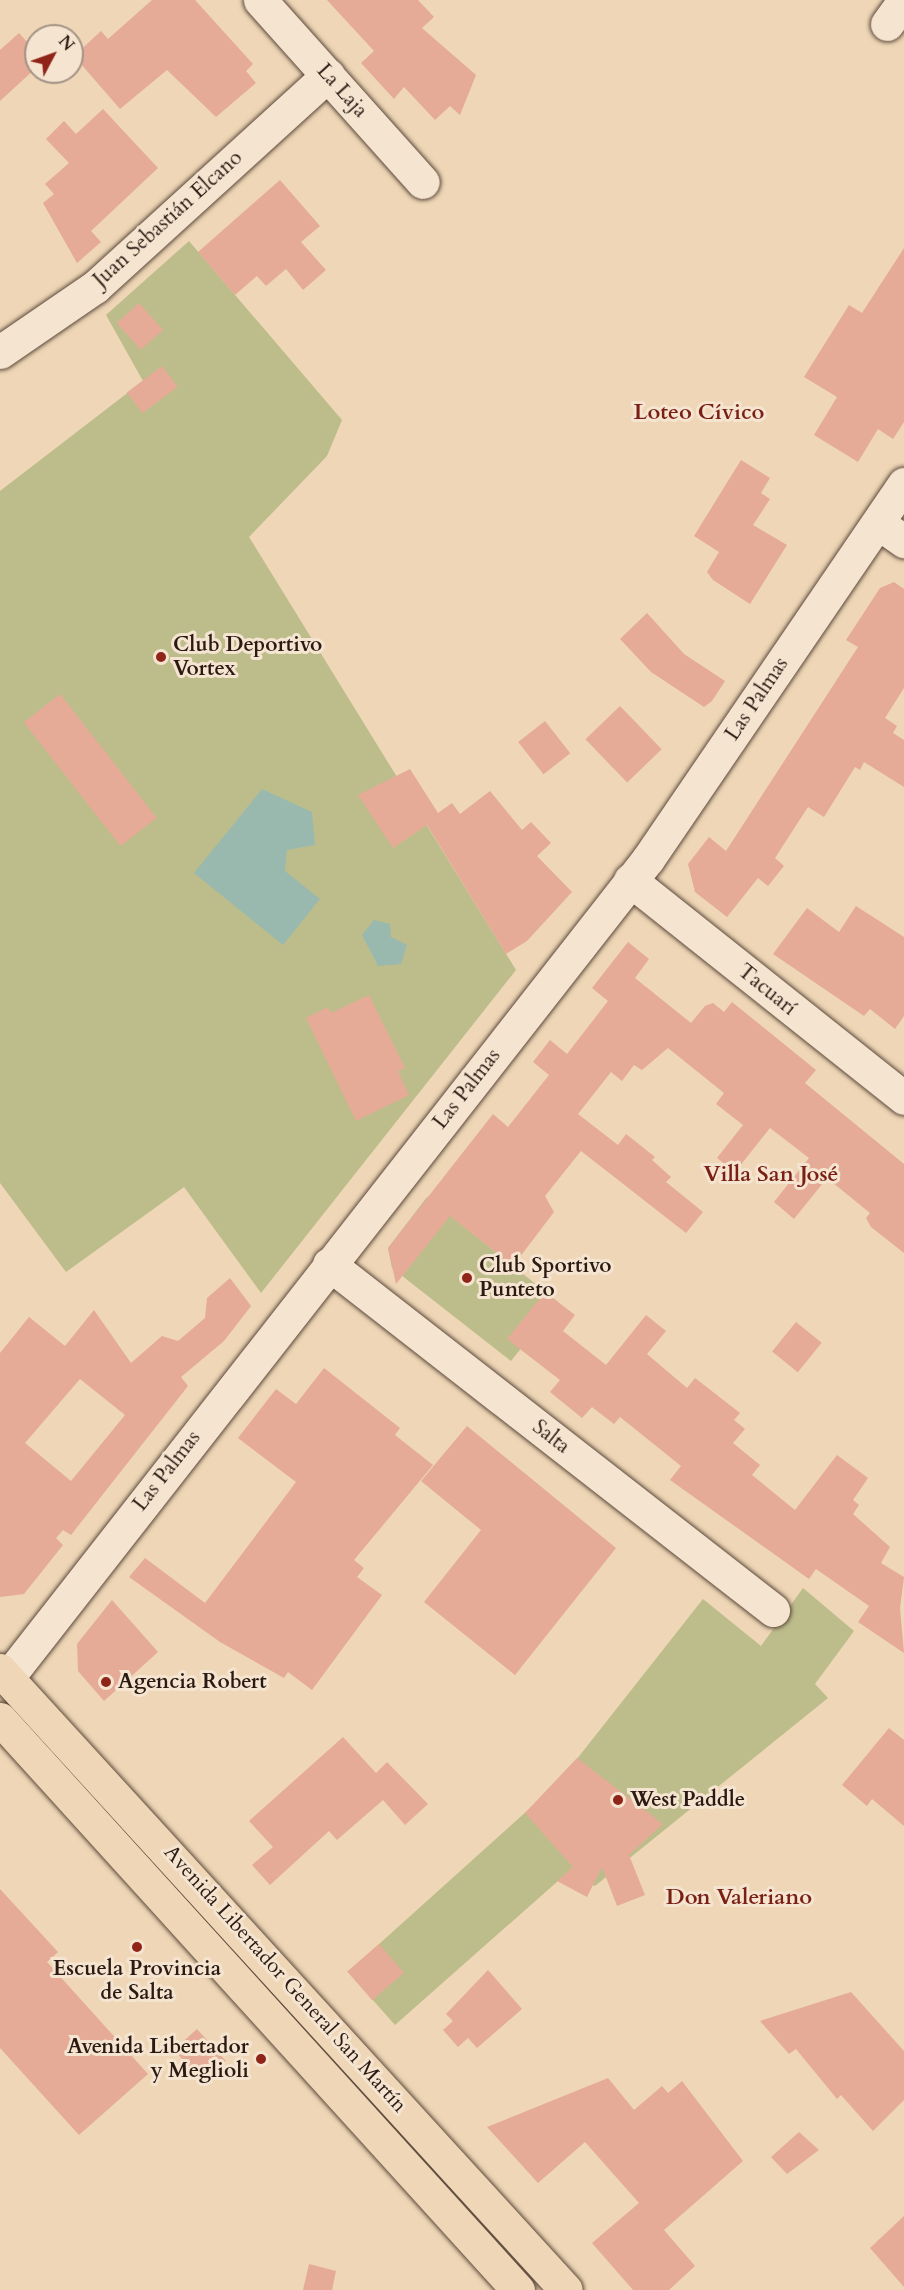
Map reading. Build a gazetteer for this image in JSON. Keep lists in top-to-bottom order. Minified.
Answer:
{"streets":{"main road":["Avenida Libertador General San Martín"],"street":["La Laja","Juan Sebastián Elcano","Las Palmas","Tacuarí","Salta"]},"crossings":[["La Laja","Juan Sebastián Elcano"],["Las Palmas","Tacuarí"],["Las Palmas","Salta"],["Las Palmas","Avenida Libertador General San Martín"]],"districts":["Loteo Cívico","Villa San José","Don Valeriano"],"places":["Club Deportivo Vortex","Club Sportivo Punteto","Agencia Robert","West Paddle","Escuela Provincia de Salta","Avenida Libertador y Meglioli"],"north":"top right"}
